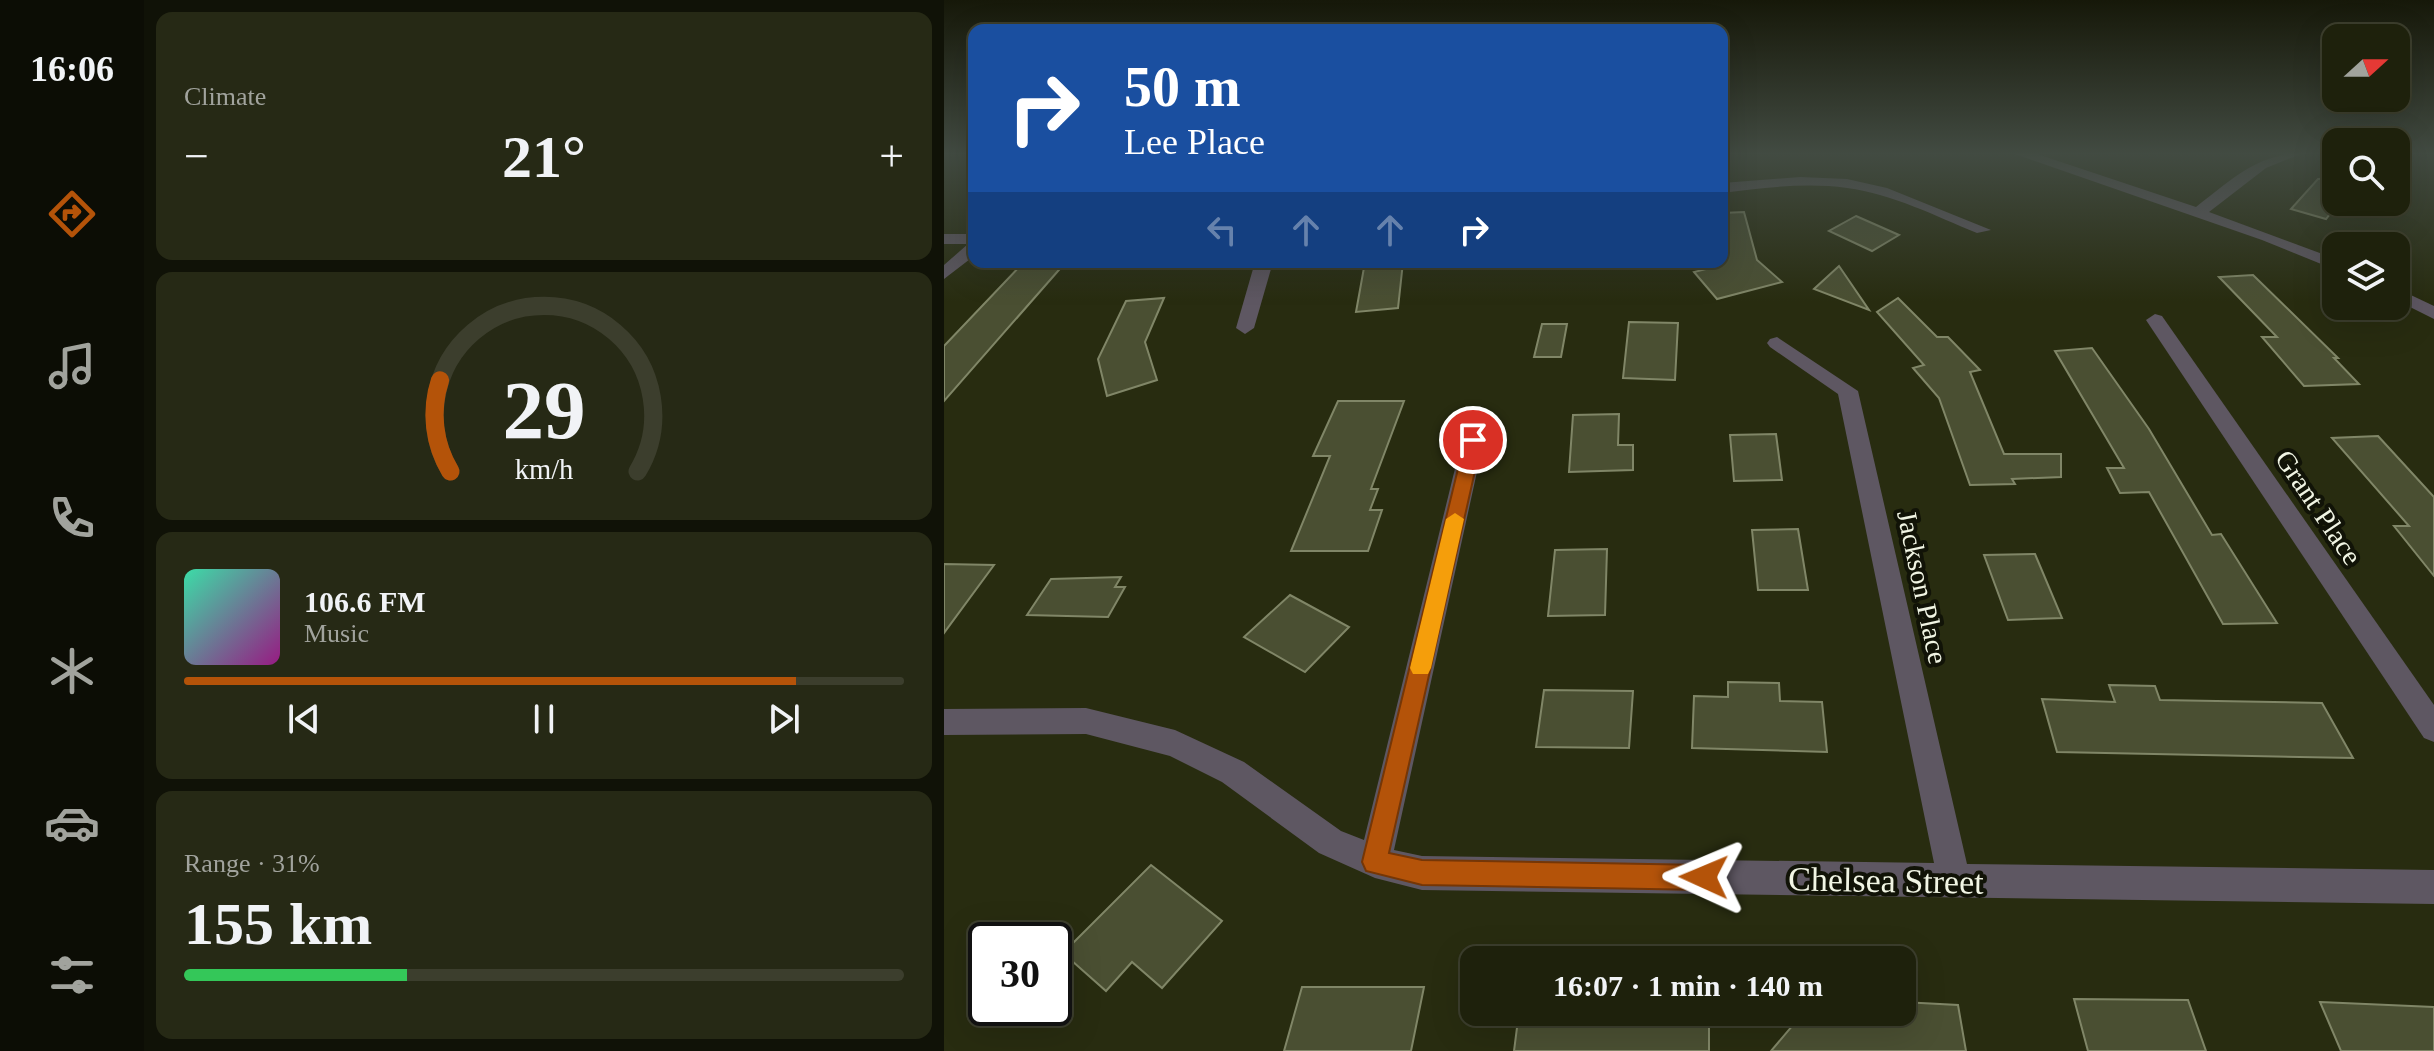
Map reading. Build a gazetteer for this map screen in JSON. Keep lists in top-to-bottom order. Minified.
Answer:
{"streets":{"street":["Grant Place","Jackson Place","Chelsea Street"]},"crossings":[["Jackson Place","Chelsea Street"]],"north":"right","page":{"tabs":"16:06","tile":["Climate",["Range · 31%","155 km"]],"turn":["50 m","Lee Place"],"heat":["−","21°","+"],"song":["106.6 FM","Music"],"limit":"30","trip":"16:07 · 1 min · 140 m","gauge":["29","km/h"]}}
